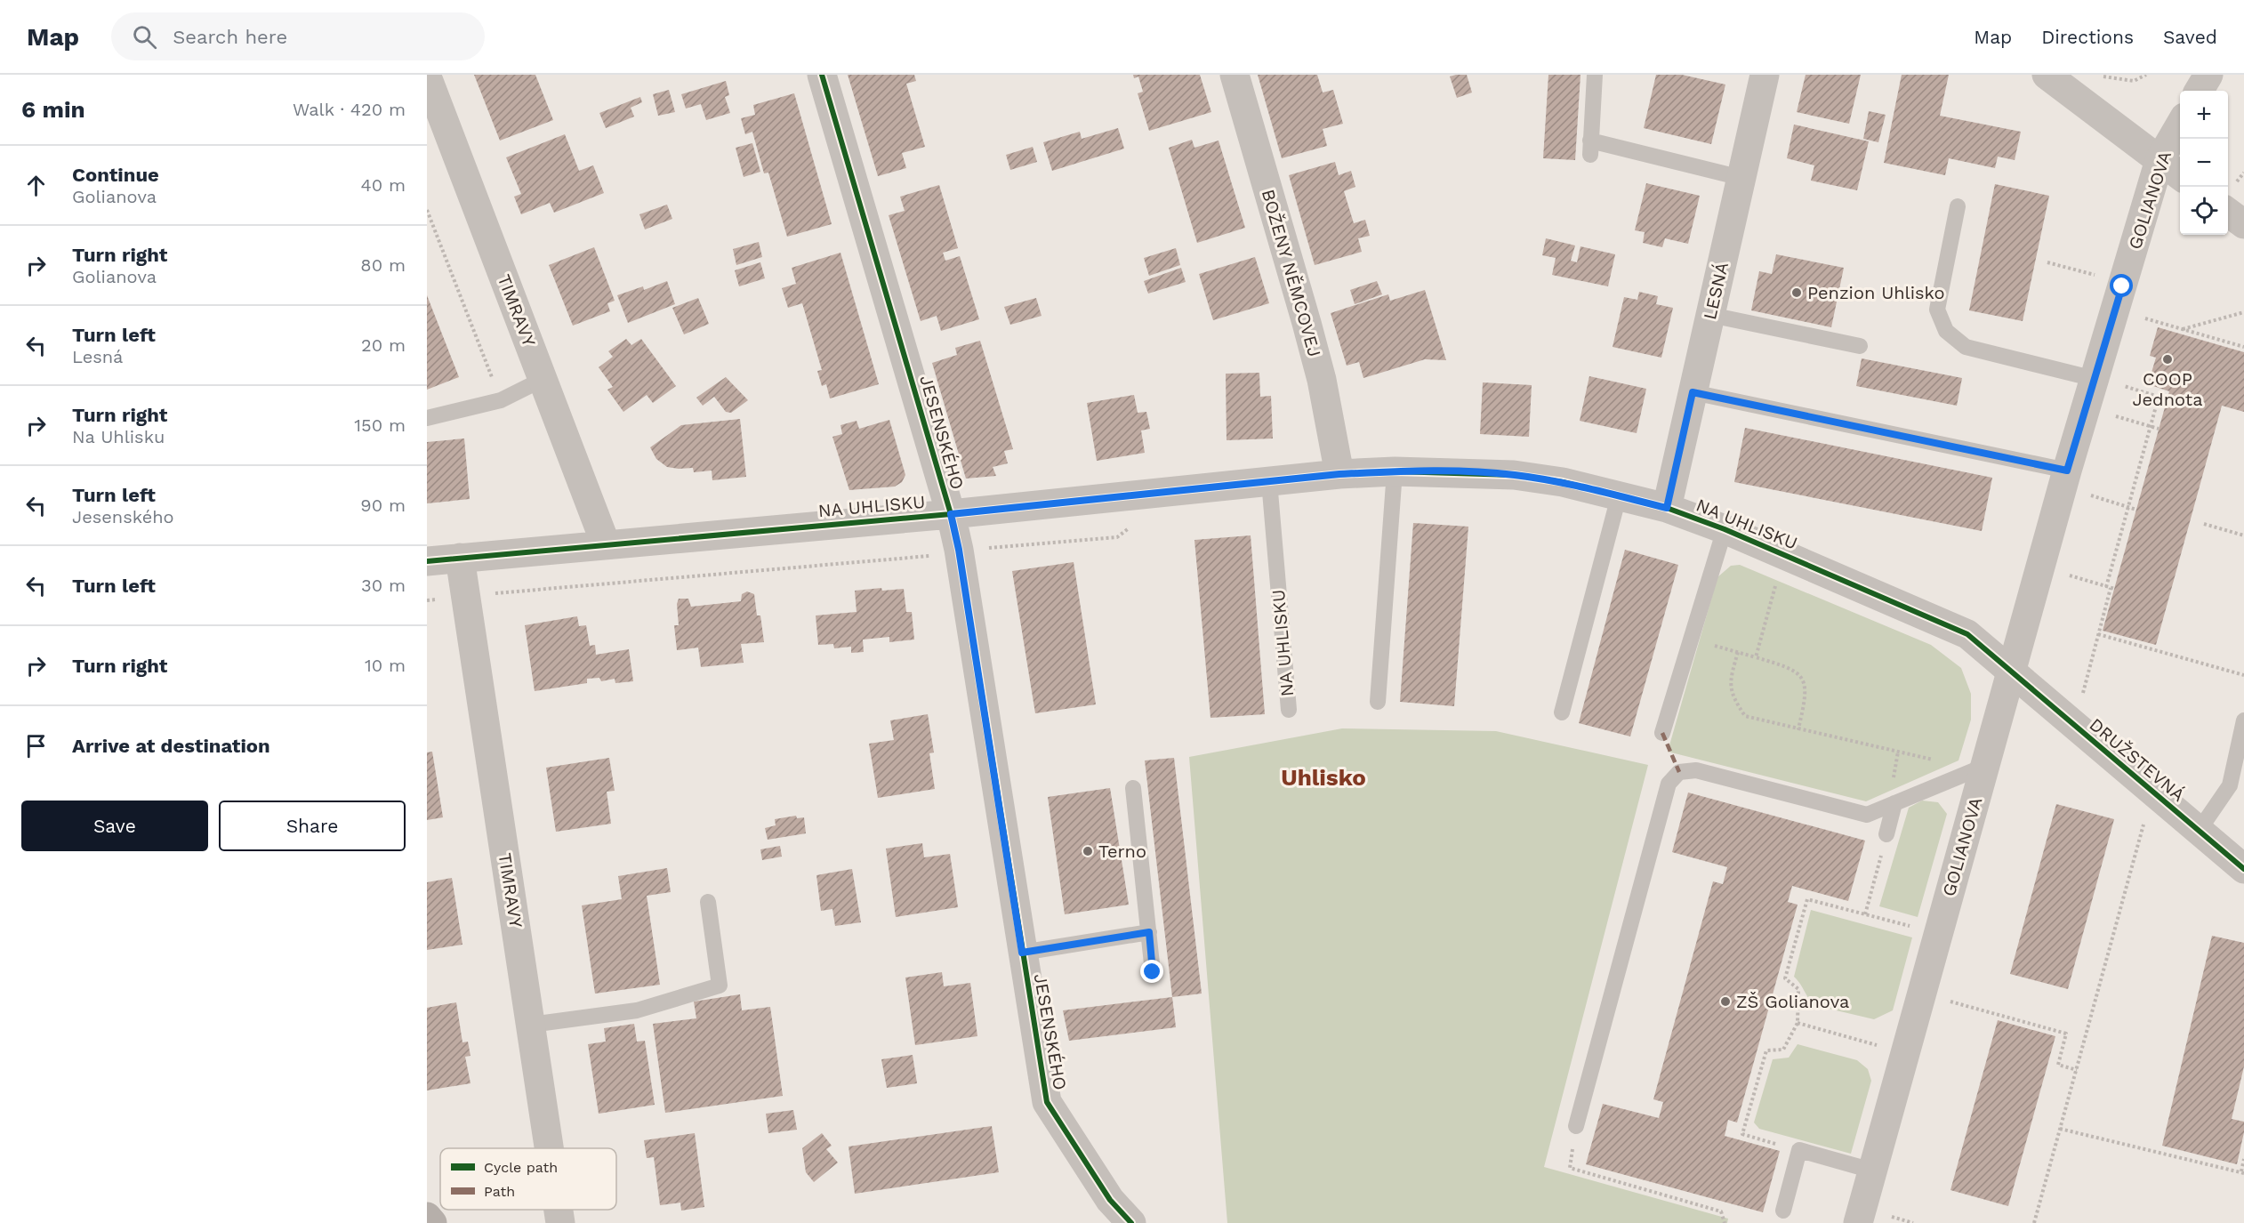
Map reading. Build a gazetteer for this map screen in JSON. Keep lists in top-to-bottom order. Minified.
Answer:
{"streets":{"street":["GOLIANOVA","BOŽENY NĚMCOVEJ","LESNÁ","TIMRAVY","JESENSKÉHO","NA UHLISKU","DRUŽSTEVNÁ"]},"crossings":[["GOLIANOVA","NA UHLISKU"],["GOLIANOVA","DRUŽSTEVNÁ"],["BOŽENY NĚMCOVEJ","NA UHLISKU"],["LESNÁ","NA UHLISKU"],["TIMRAVY","NA UHLISKU"],["JESENSKÉHO","NA UHLISKU"],["NA UHLISKU","DRUŽSTEVNÁ"]],"districts":["Uhlisko"],"places":["Penzion Uhlisko","COOP Jednota","Terno","ZŠ Golianova"],"legend":["Cycle path","Path"],"page":{"header":"Map","search":"Search here","nav":["Map","Directions","Saved"],"heading":["6 min","Walk · 420 m"],"map_buttons":["+","−"],"list":[["Continue","Golianova","40 m"],["Turn right","Golianova","80 m"],["Turn left","Lesná","20 m"],["Turn right","Na Uhlisku","150 m"],["Turn left","Jesenského","90 m"],["Turn left","30 m"],["Turn right","10 m"],"Arrive at destination"],"buttons":["Save","Share"]}}
